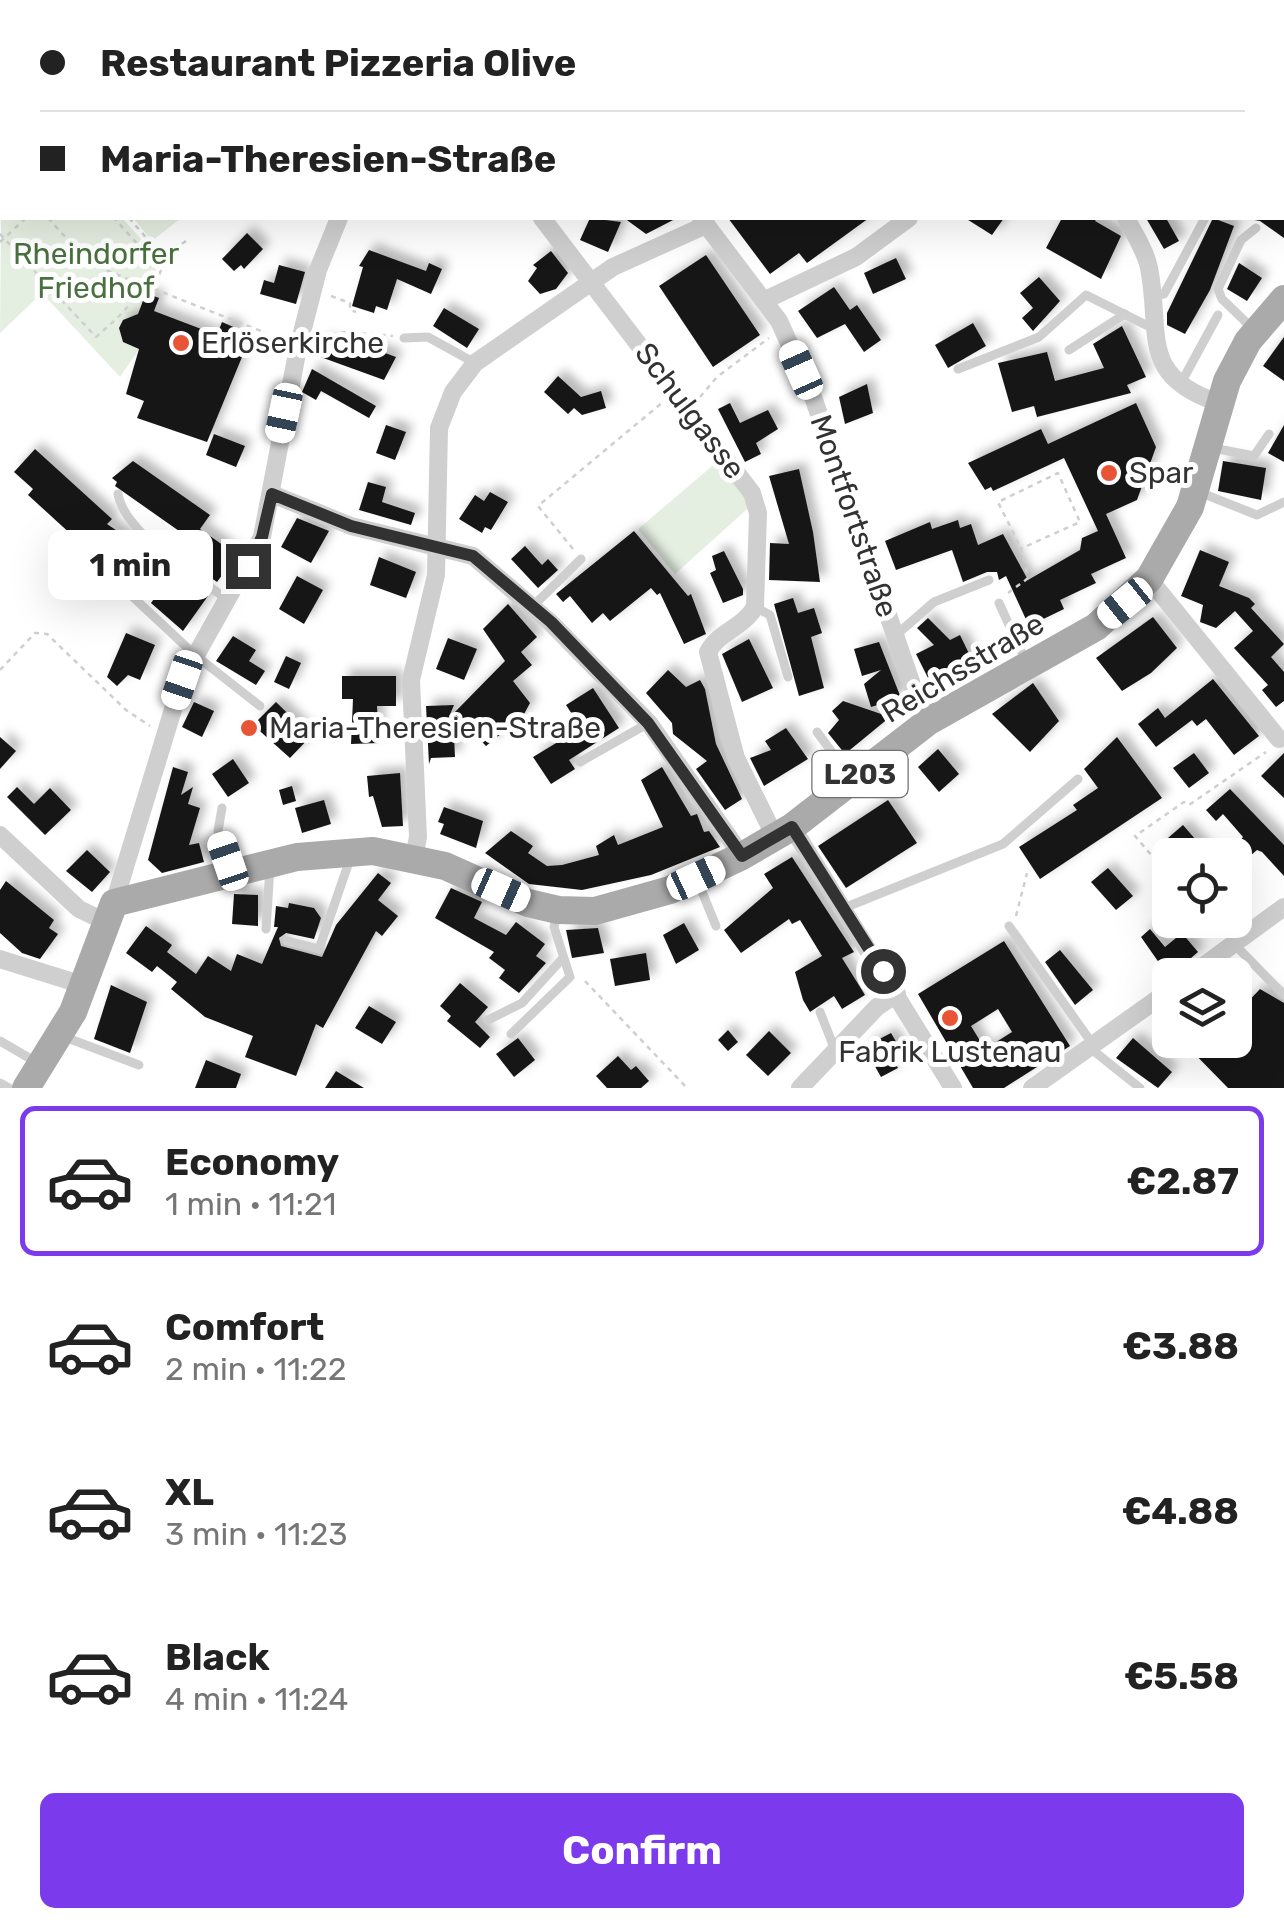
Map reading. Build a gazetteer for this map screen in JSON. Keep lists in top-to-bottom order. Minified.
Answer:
{"streets":{"main road":["Reichsstraße","L203"],"street":["Schulgasse","Montfortstraße"]},"crossings":[["Montfortstraße","Reichsstraße"]],"parks":["Rheindorfer Friedhof"],"places":["Erlöserkirche","Spar","Maria-Theresien-Straße","Fabrik Lustenau"],"page":{"banner":["Restaurant Pizzeria Olive","Maria-Theresien-Straße"],"bubble":"1 min","list":[{"name":"Economy","note":"1 min · 11:21","value":"€2.87"},{"name":"Comfort","note":"2 min · 11:22","value":"€3.88"},{"name":"XL","note":"3 min · 11:23","value":"€4.88"},{"name":"Black","note":"4 min · 11:24","value":"€5.58"}],"buttons":"Confirm"}}
